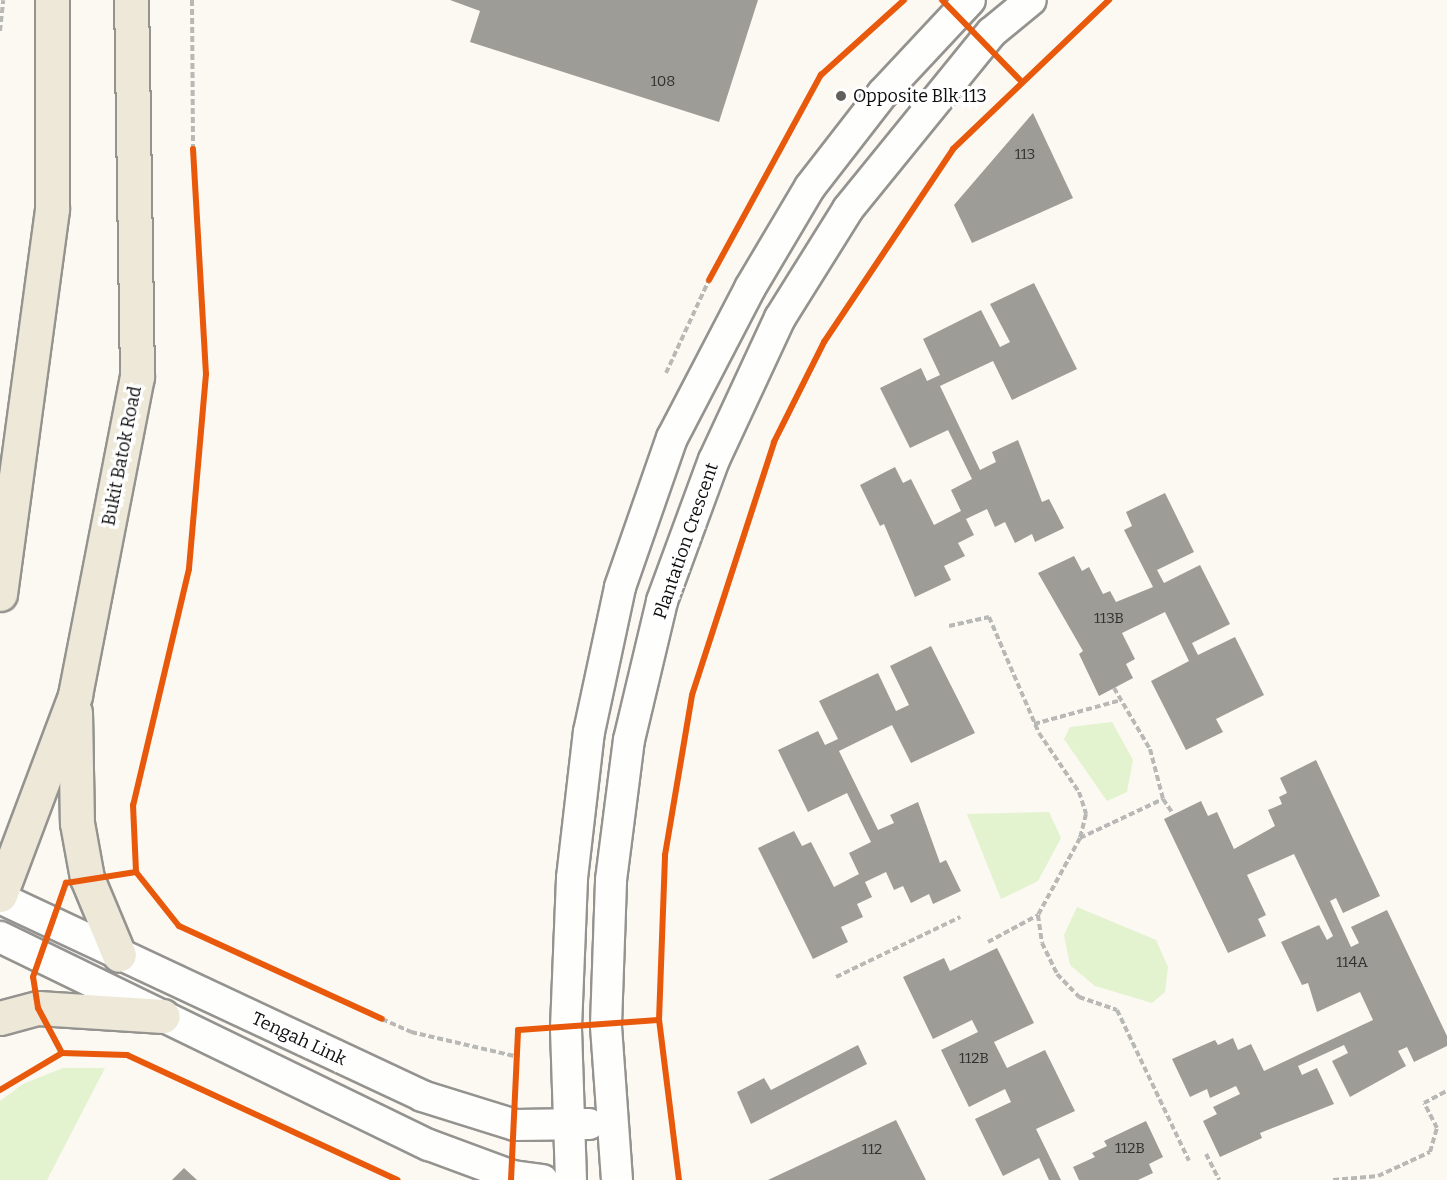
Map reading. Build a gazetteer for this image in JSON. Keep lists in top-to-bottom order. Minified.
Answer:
{"streets":{"main road":["Bukit Batok Road"],"street":["Plantation Crescent","Tengah Link"]},"crossings":[["Bukit Batok Road","Tengah Link"],["Plantation Crescent","Tengah Link"]],"places":["Opposite Blk 113"],"house_numbers":["108","113","113B","114A","112B","112B","112"]}
